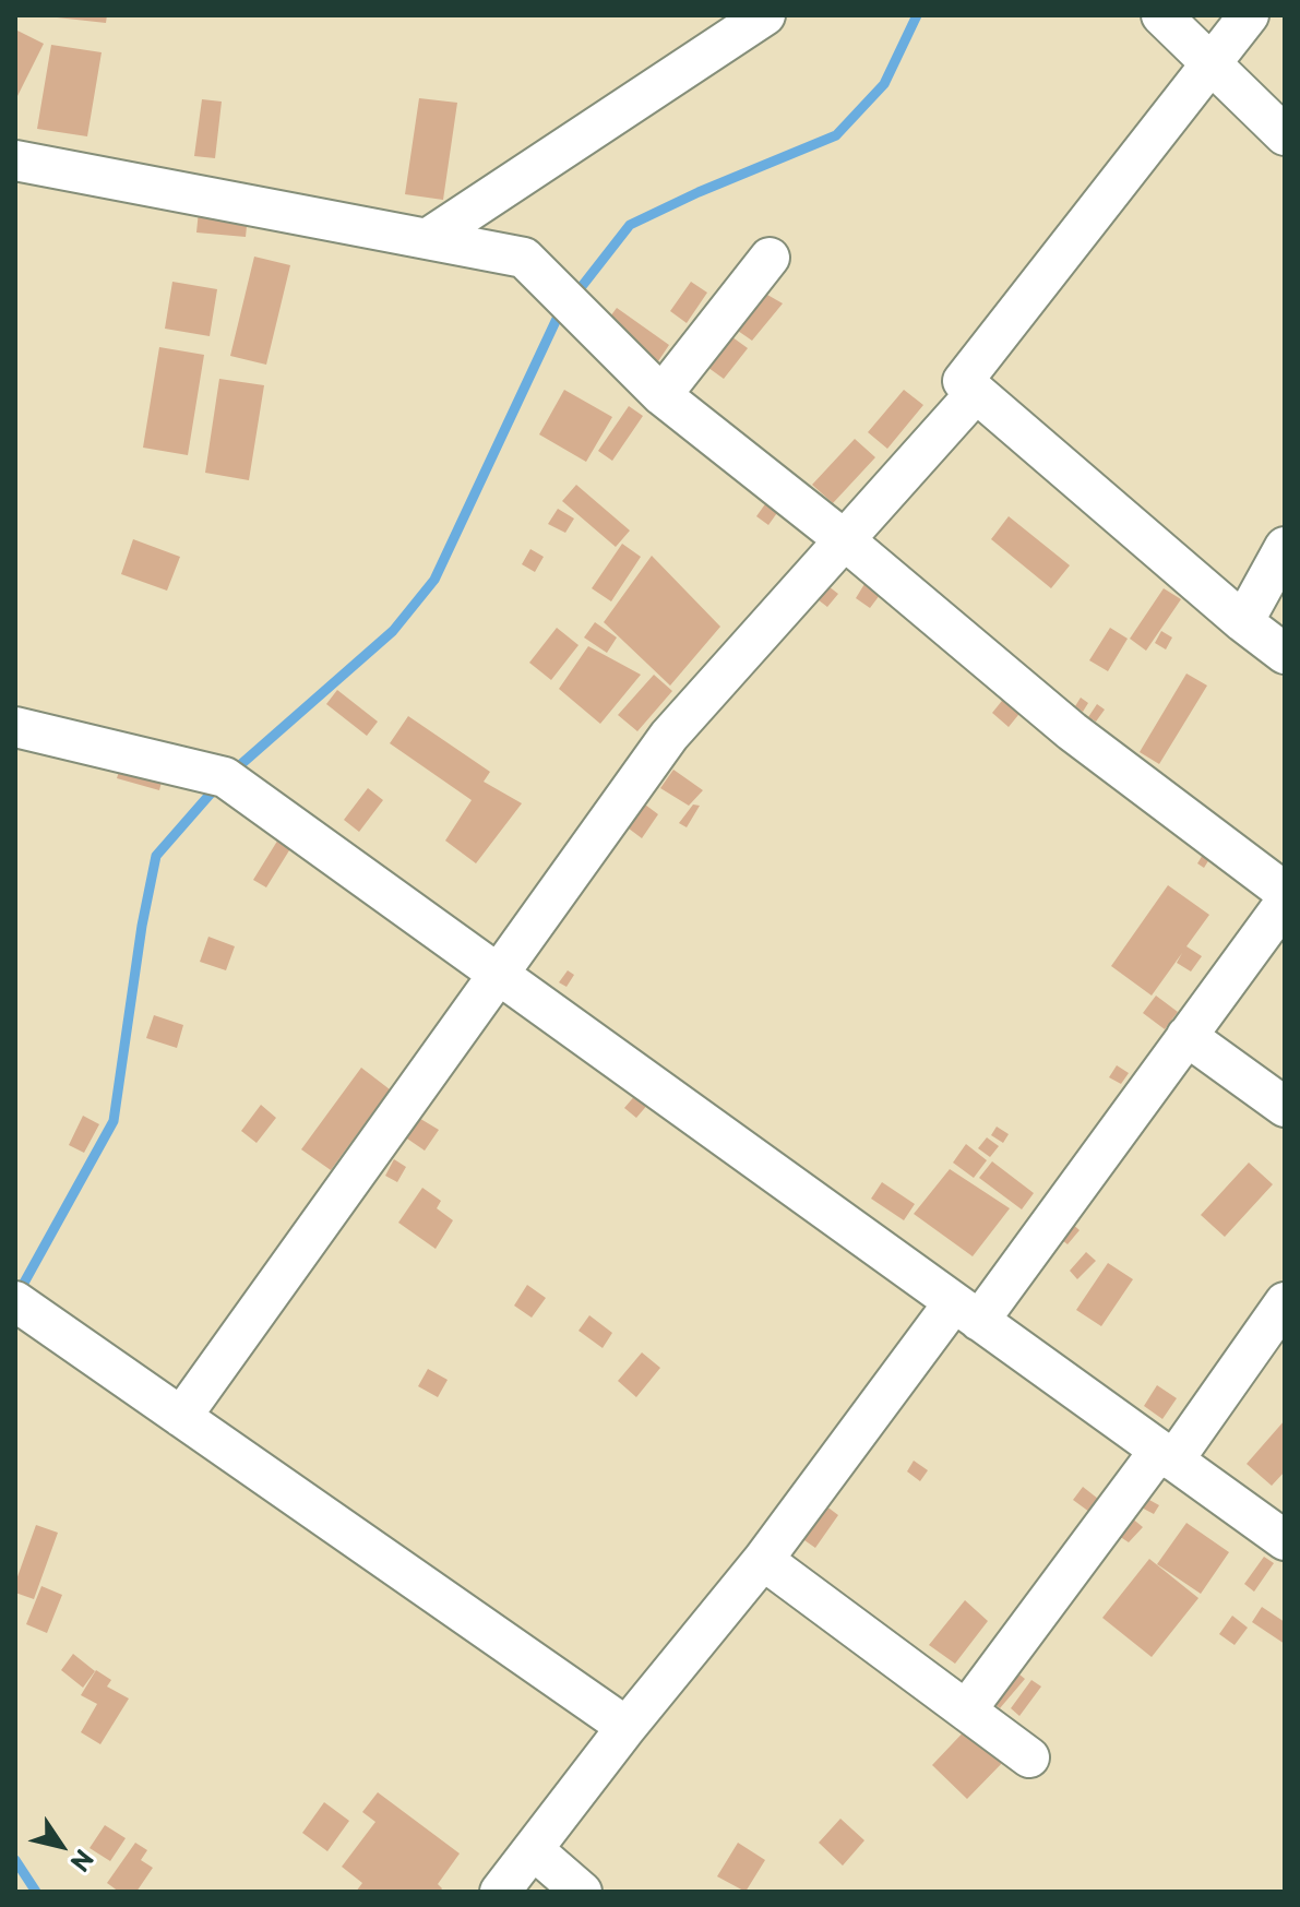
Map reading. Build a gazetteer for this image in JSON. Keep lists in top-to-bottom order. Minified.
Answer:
{"north":"bottom right"}
